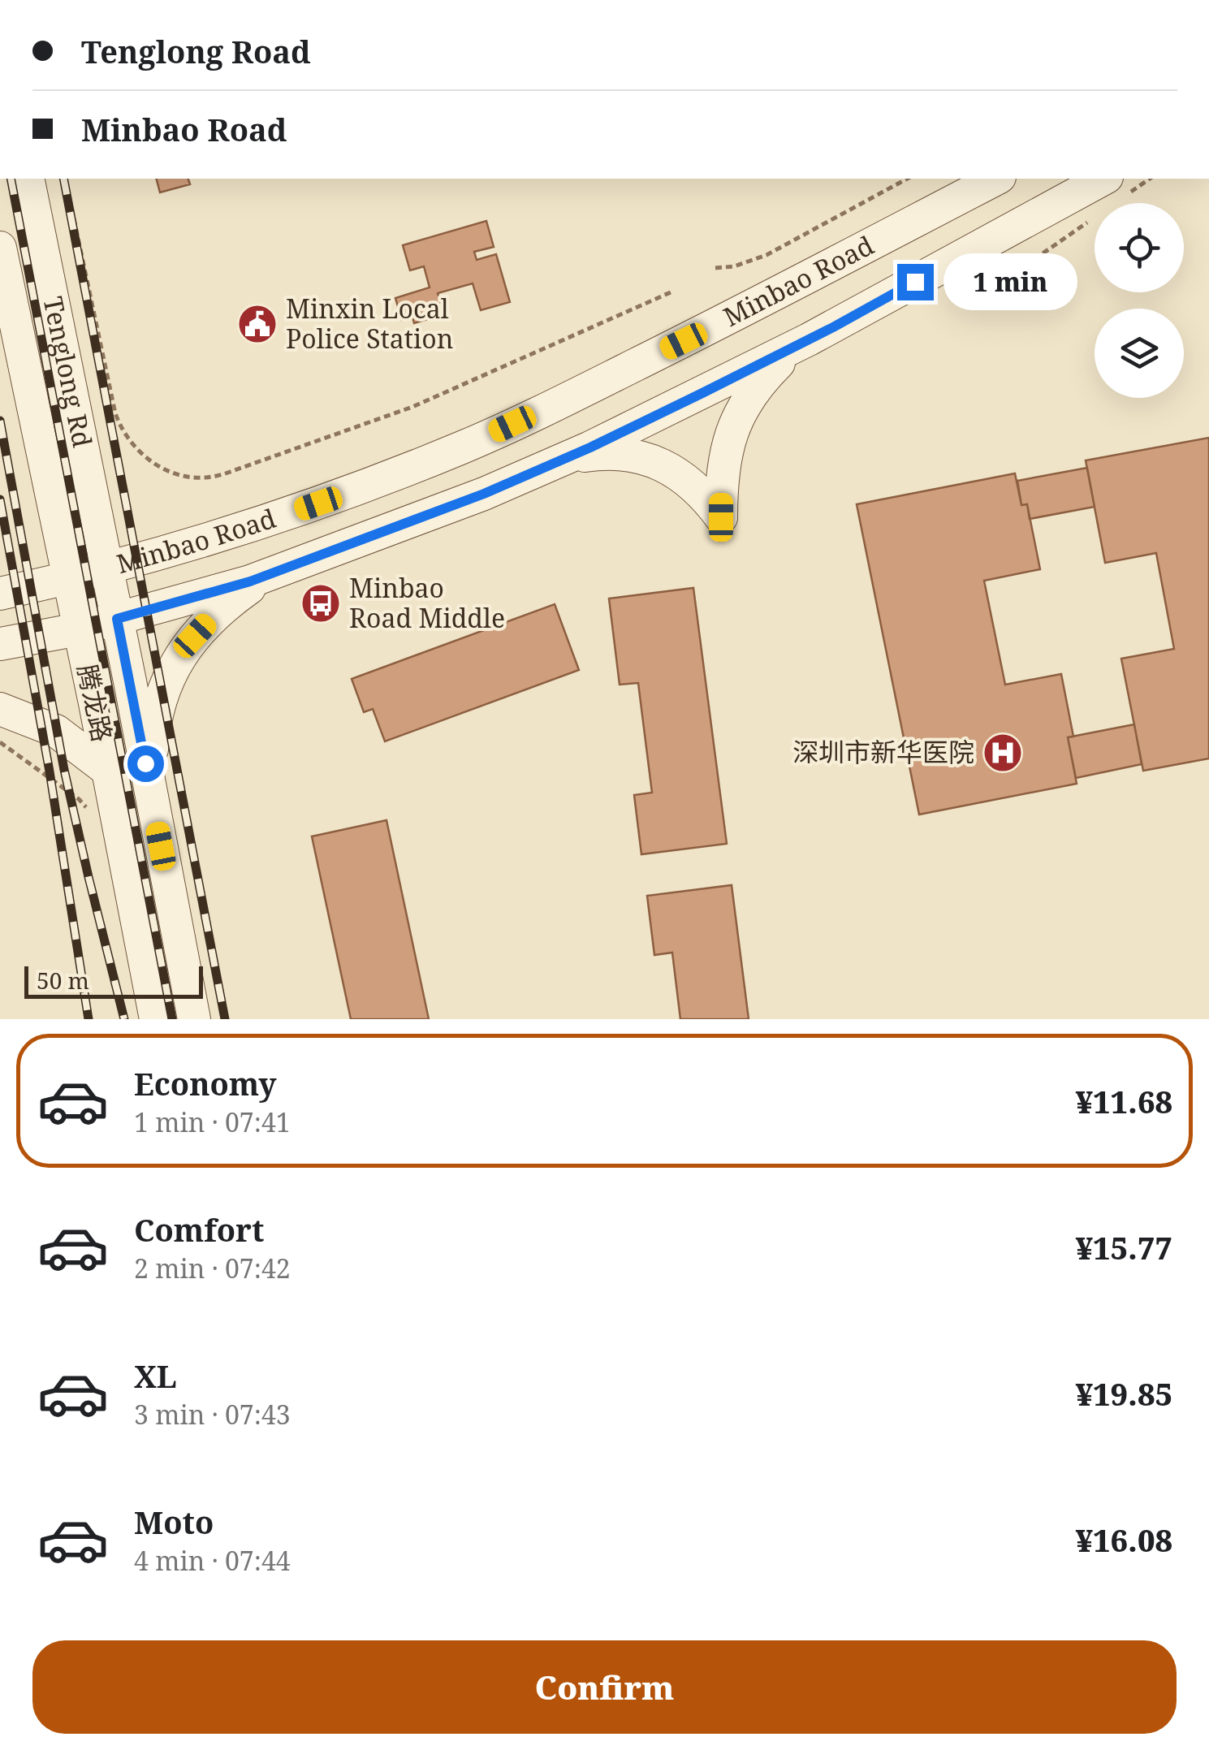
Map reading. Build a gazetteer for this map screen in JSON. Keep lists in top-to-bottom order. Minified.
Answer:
{"streets":{"main road":["Minbao Road","Tenglong Rd","腾龙路"]},"crossings":[["Minbao Road","Tenglong Rd"],["Minbao Road","腾龙路"],["Tenglong Rd","腾龙路"]],"places":{"public building":["Minxin Local Police Station"],"bus stop":["Minbao Road Middle"],"hospital":["深圳市新华医院"]},"scale_bar":"50 m","page":{"banner":["Tenglong Road","Minbao Road"],"bubble":"1 min","scale":"50 m","list":[{"name":"Economy","note":"1 min · 07:41","value":"¥11.68"},{"name":"Comfort","note":"2 min · 07:42","value":"¥15.77"},{"name":"XL","note":"3 min · 07:43","value":"¥19.85"},{"name":"Moto","note":"4 min · 07:44","value":"¥16.08"}],"buttons":"Confirm"}}
